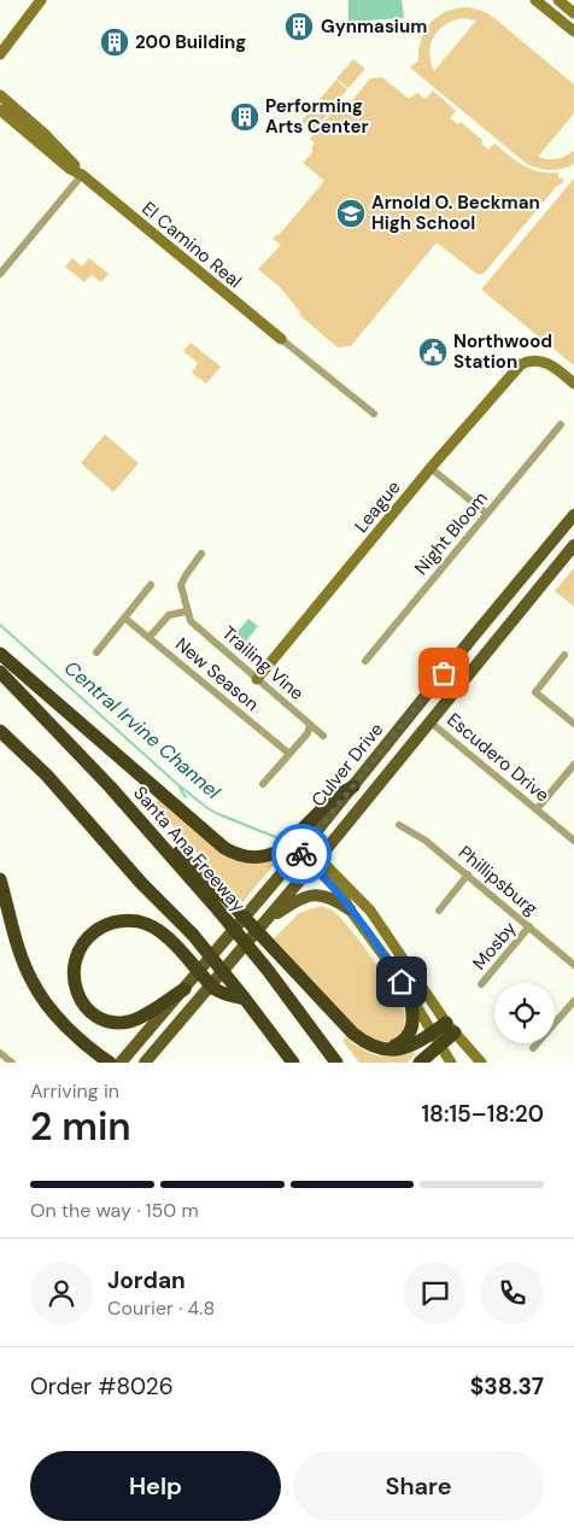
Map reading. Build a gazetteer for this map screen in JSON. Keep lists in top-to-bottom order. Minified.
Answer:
{"streets":{"highway":["Santa Ana Freeway"],"main road":["Culver Drive"],"street":["El Camino Real","League","Night Bloom","Trailing Vine","New Season","Escudero Drive","Phillipsburg","Mosby"]},"crossings":[["League","Trailing Vine"],["Escudero Drive","Culver Drive"],["Phillipsburg","Mosby"]],"water":["Central Irvine Channel"],"places":{"building":["Gynmasium","200 Building","Performing Arts Center"],"school or university":["Arnold O. Beckman High School"],"public building":["Northwood Station"]},"page":{"heading":["2 min","Arriving in","18:15–18:20"],"panel":["Jordan","Courier · 4.8","Order #8026","$38.37"],"bar":"On the way · 150 m","buttons":["Help","Share"]}}
